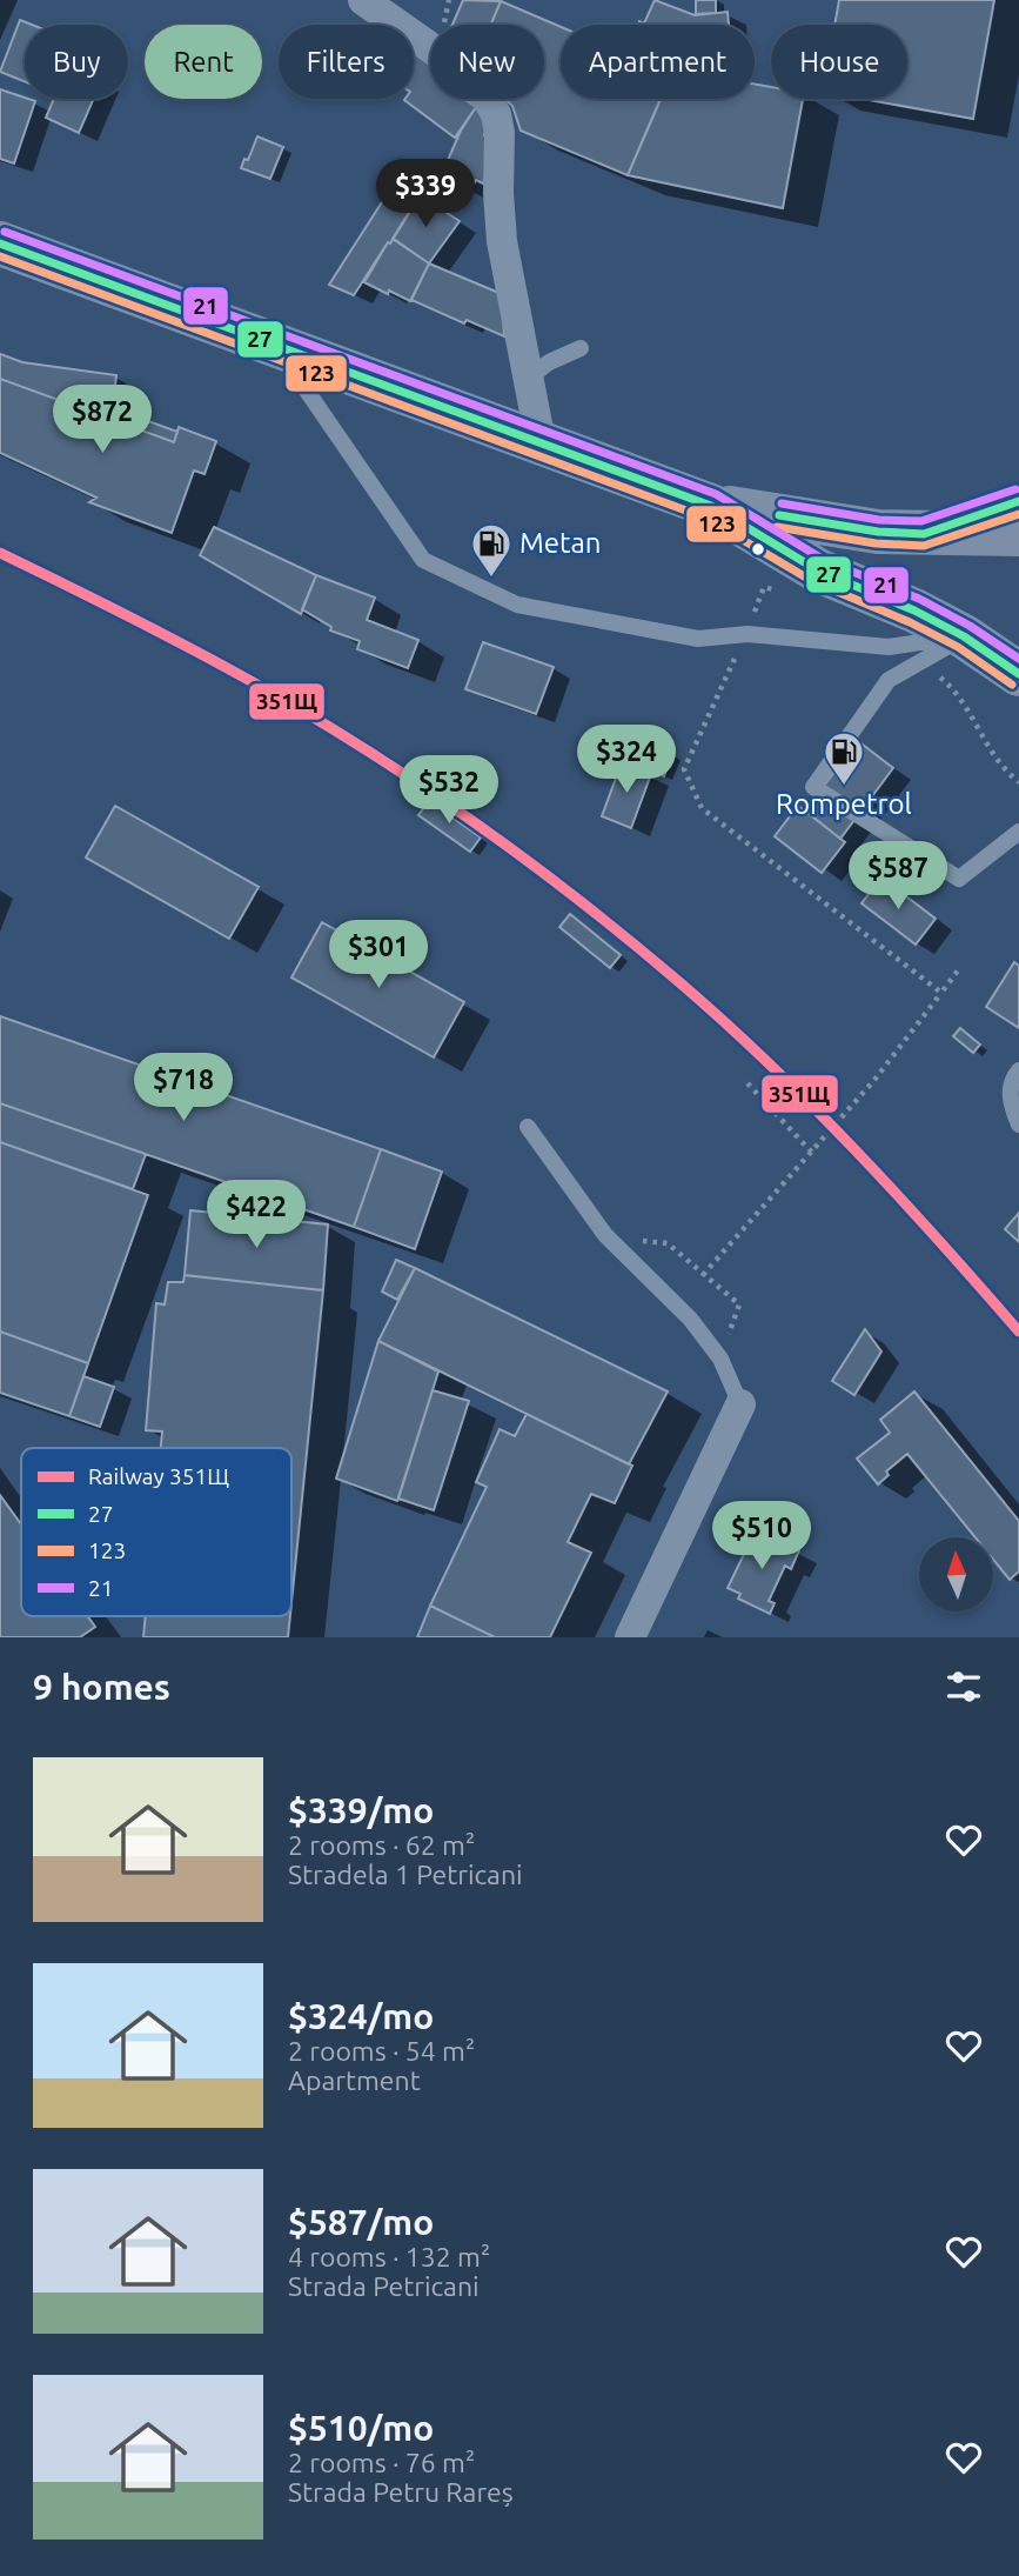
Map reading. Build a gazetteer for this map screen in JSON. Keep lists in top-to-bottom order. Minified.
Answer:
{"places":{"fuel station":["Metan","Rompetrol"]},"lines":["transit line 21","transit line 27","transit line 123","rail line 351Щ"],"legend":["Railway 351Щ","27","123","21"],"north":"top","page":{"chip":["Buy","Rent","Filters","New","Apartment","House"],"price":["$339","$872","$324","$532","$587","$301","$718","$422","$510"],"heading":"9 homes","list":[{"name":"$339/mo","note":"2 rooms · 62 m² · Stradela 1 Petricani"},{"name":"$324/mo","note":"2 rooms · 54 m² · Apartment"},{"name":"$587/mo","note":"4 rooms · 132 m² · Strada Petricani"},{"name":"$510/mo","note":"2 rooms · 76 m² · Strada Petru Rareș"}]}}
